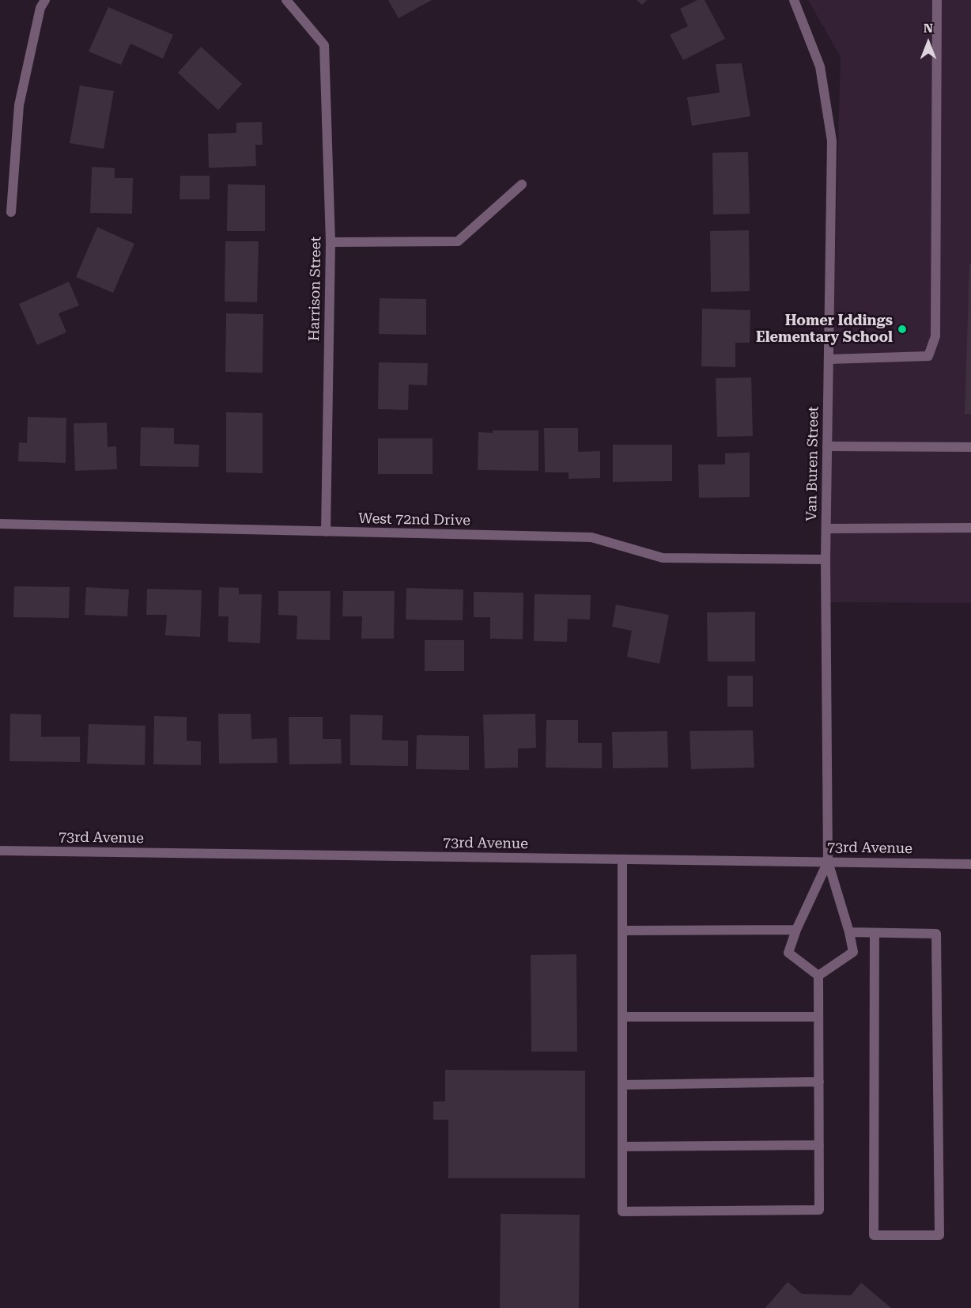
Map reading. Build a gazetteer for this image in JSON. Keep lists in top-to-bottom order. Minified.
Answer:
{"streets":{"street":["Harrison Street","Van Buren Street","West 72nd Drive","73rd Avenue"]},"crossings":[["Harrison Street","West 72nd Drive"],["Van Buren Street","West 72nd Drive"],["Van Buren Street","73rd Avenue"]],"places":["Homer Iddings Elementary School"],"north":"top"}
